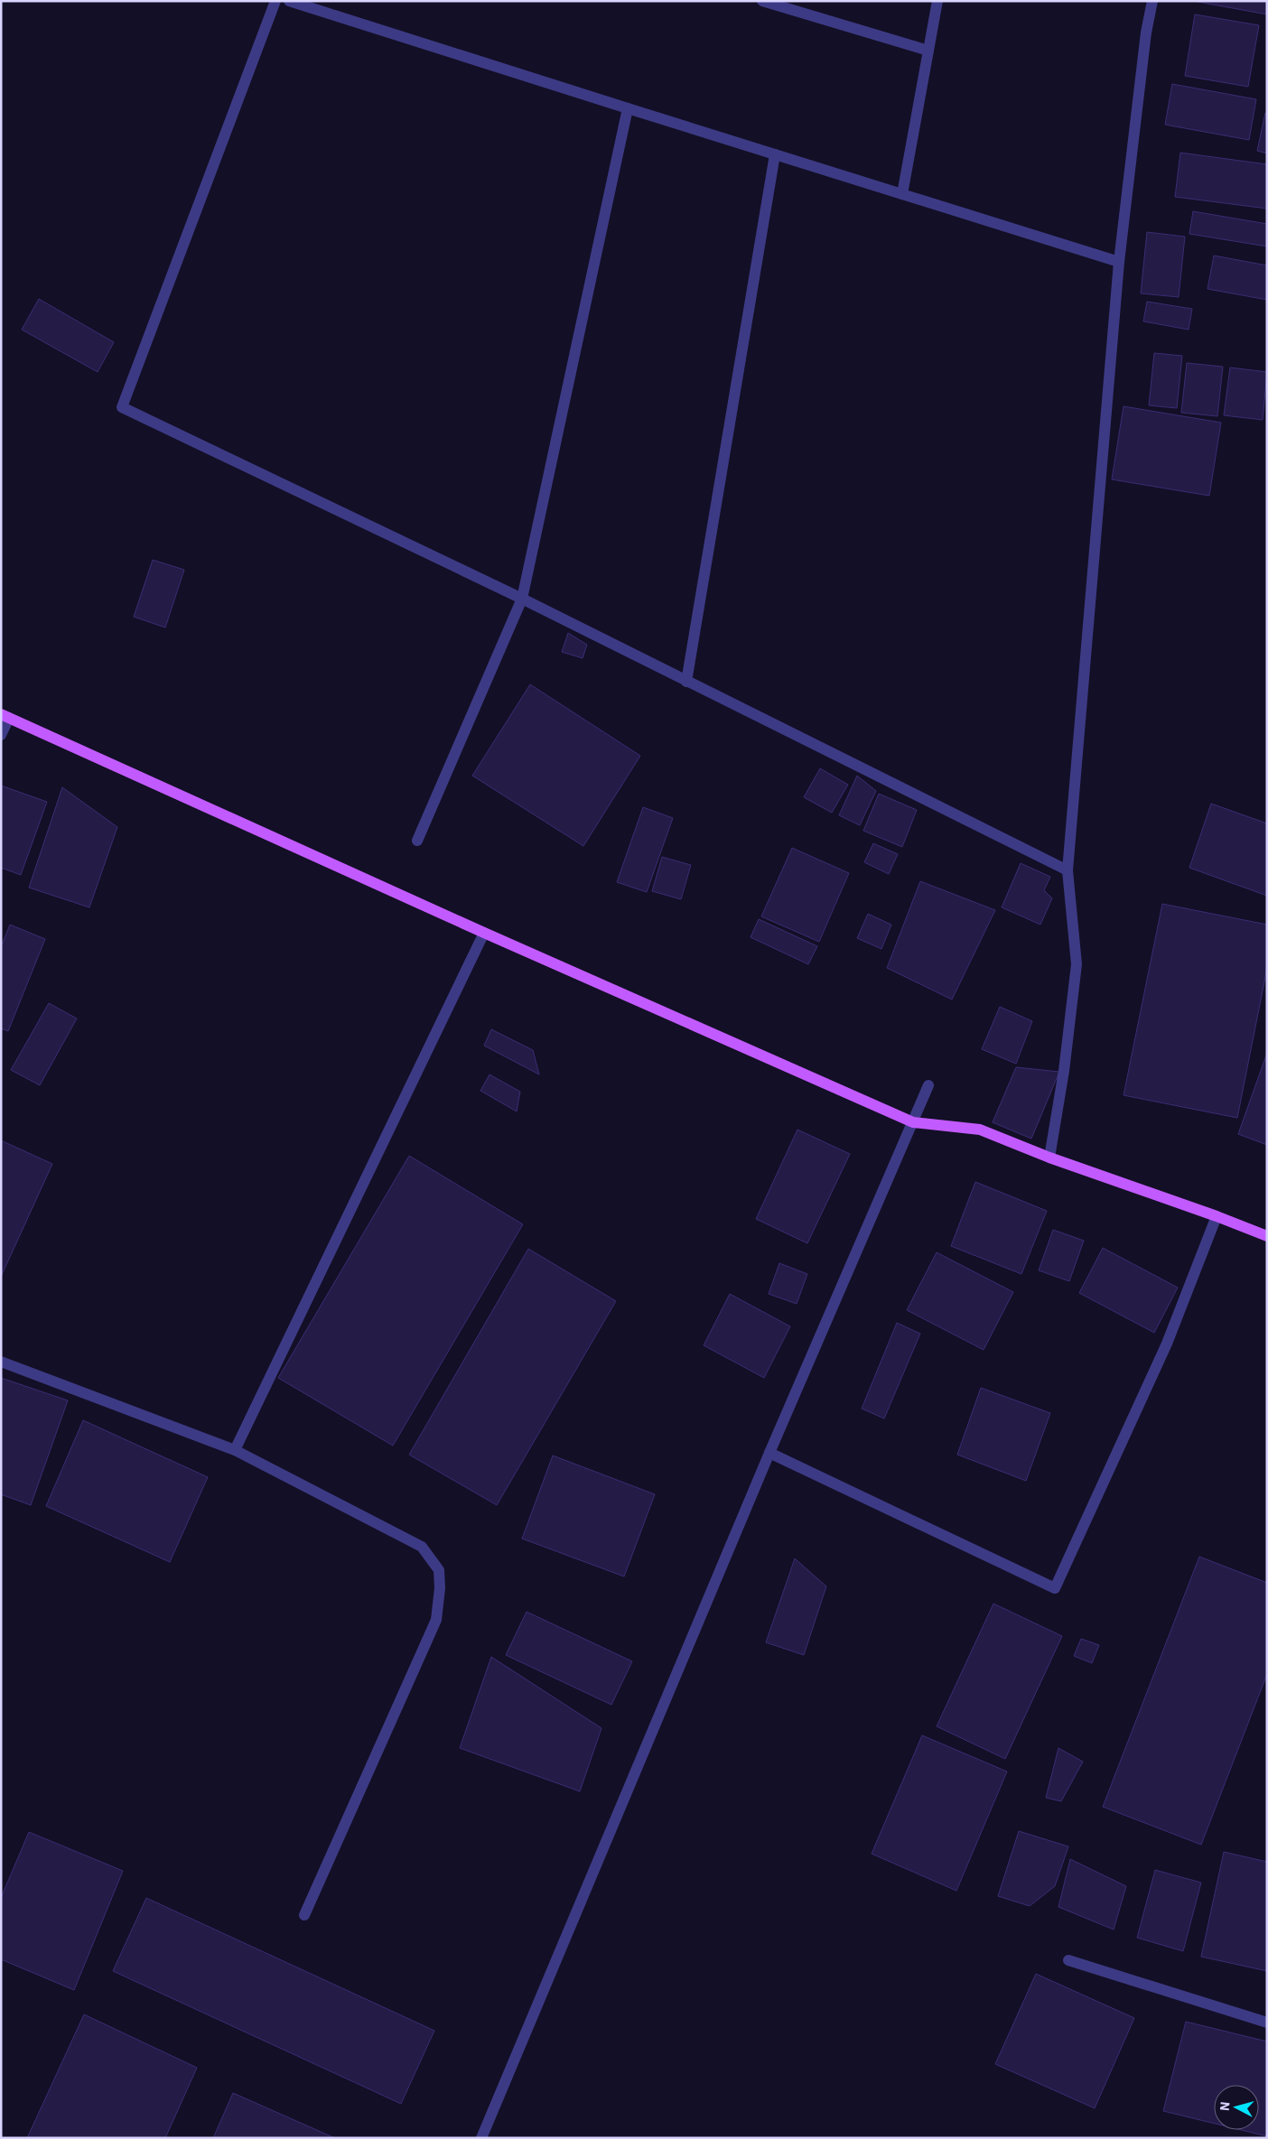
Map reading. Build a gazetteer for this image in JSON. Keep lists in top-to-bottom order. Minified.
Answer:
{"north":"left"}
